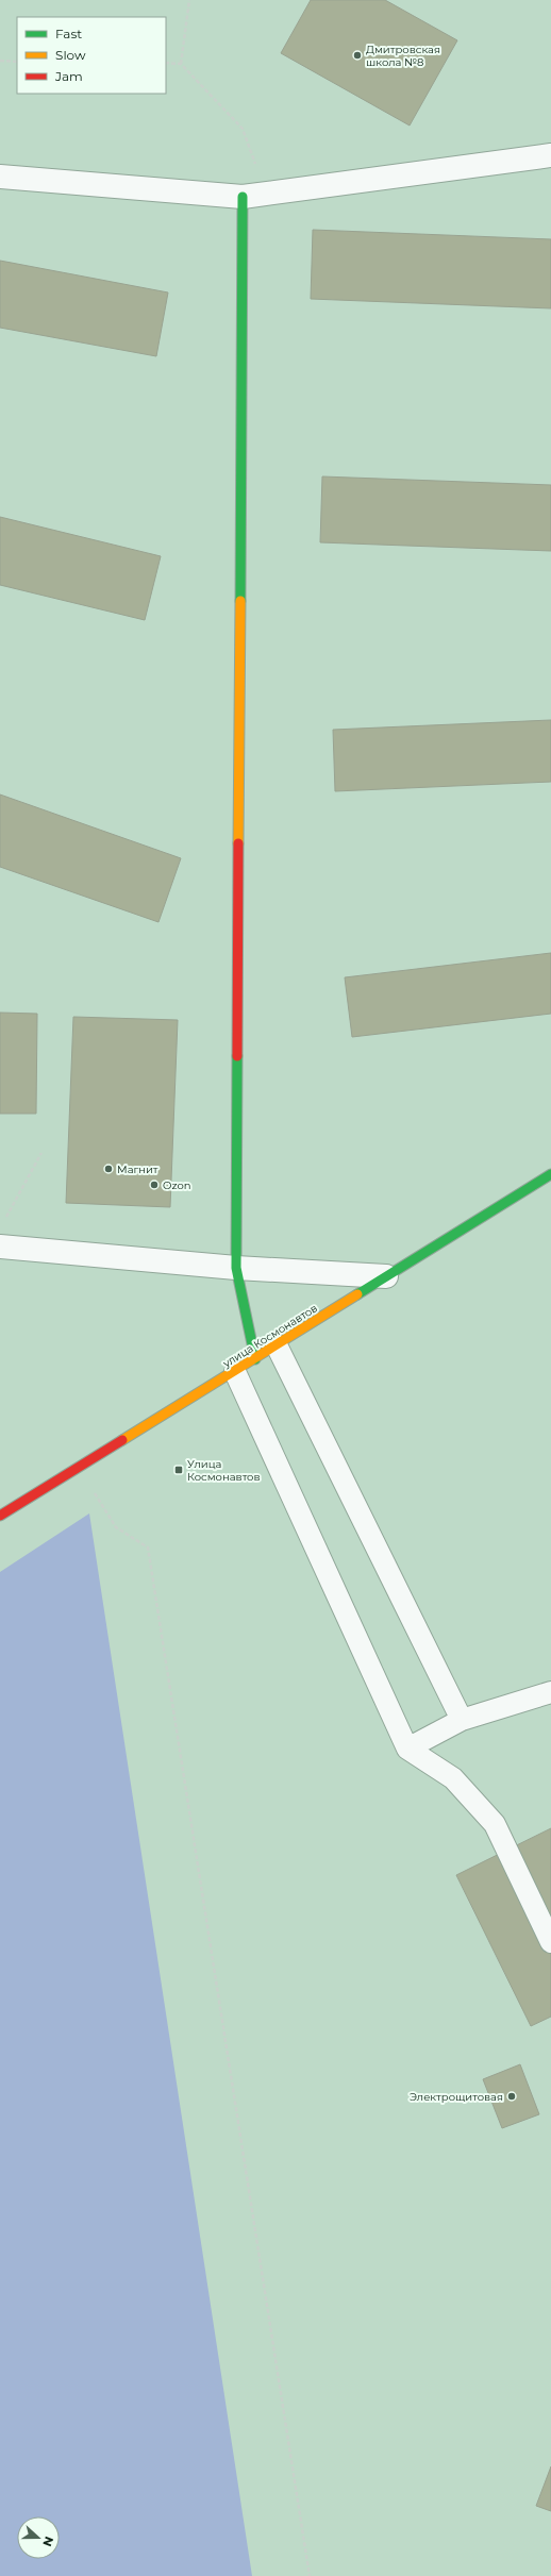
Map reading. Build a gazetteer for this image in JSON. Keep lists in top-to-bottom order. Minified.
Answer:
{"streets":{"street":["улица Космонавтов"]},"places":{"other":["Дмитровская школа №8","Магнит","Ozon","Электрощитовая"],"transit":["Улица Космонавтов"]},"legend":["Fast","Slow","Jam"],"north":"right"}
